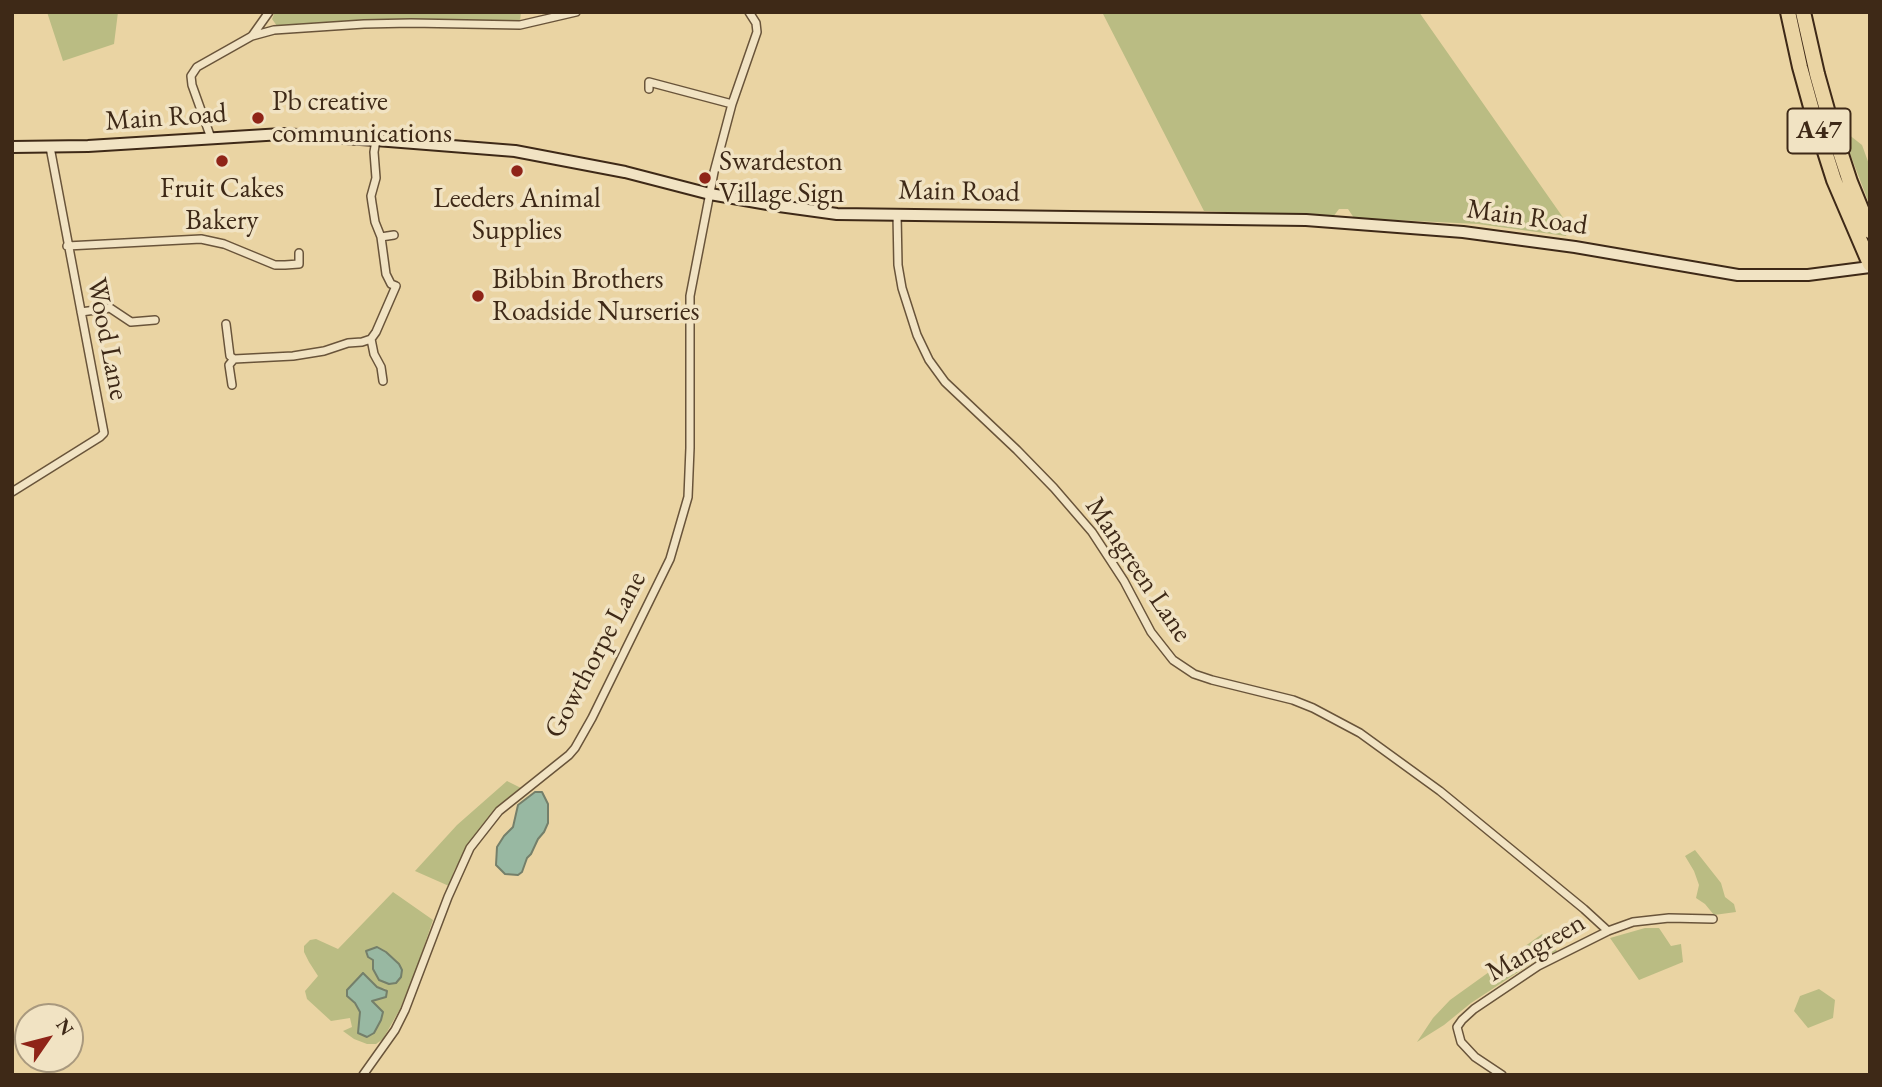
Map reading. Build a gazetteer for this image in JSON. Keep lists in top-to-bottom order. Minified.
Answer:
{"streets":{"highway":["A47"],"main road":["Main Road"],"street":["Wood Lane","Mangreen Lane","Gowthorpe Lane","Mangreen"]},"crossings":[["Main Road","A47"],["Main Road","Wood Lane"],["Main Road","Mangreen Lane"],["Main Road","Gowthorpe Lane"],["Mangreen Lane","Mangreen"]],"places":["Pb creative communications","Fruit Cakes Bakery","Leeders Animal Supplies","Swardeston Village Sign","Bibbin Brothers Roadside Nurseries"],"north":"top right"}
